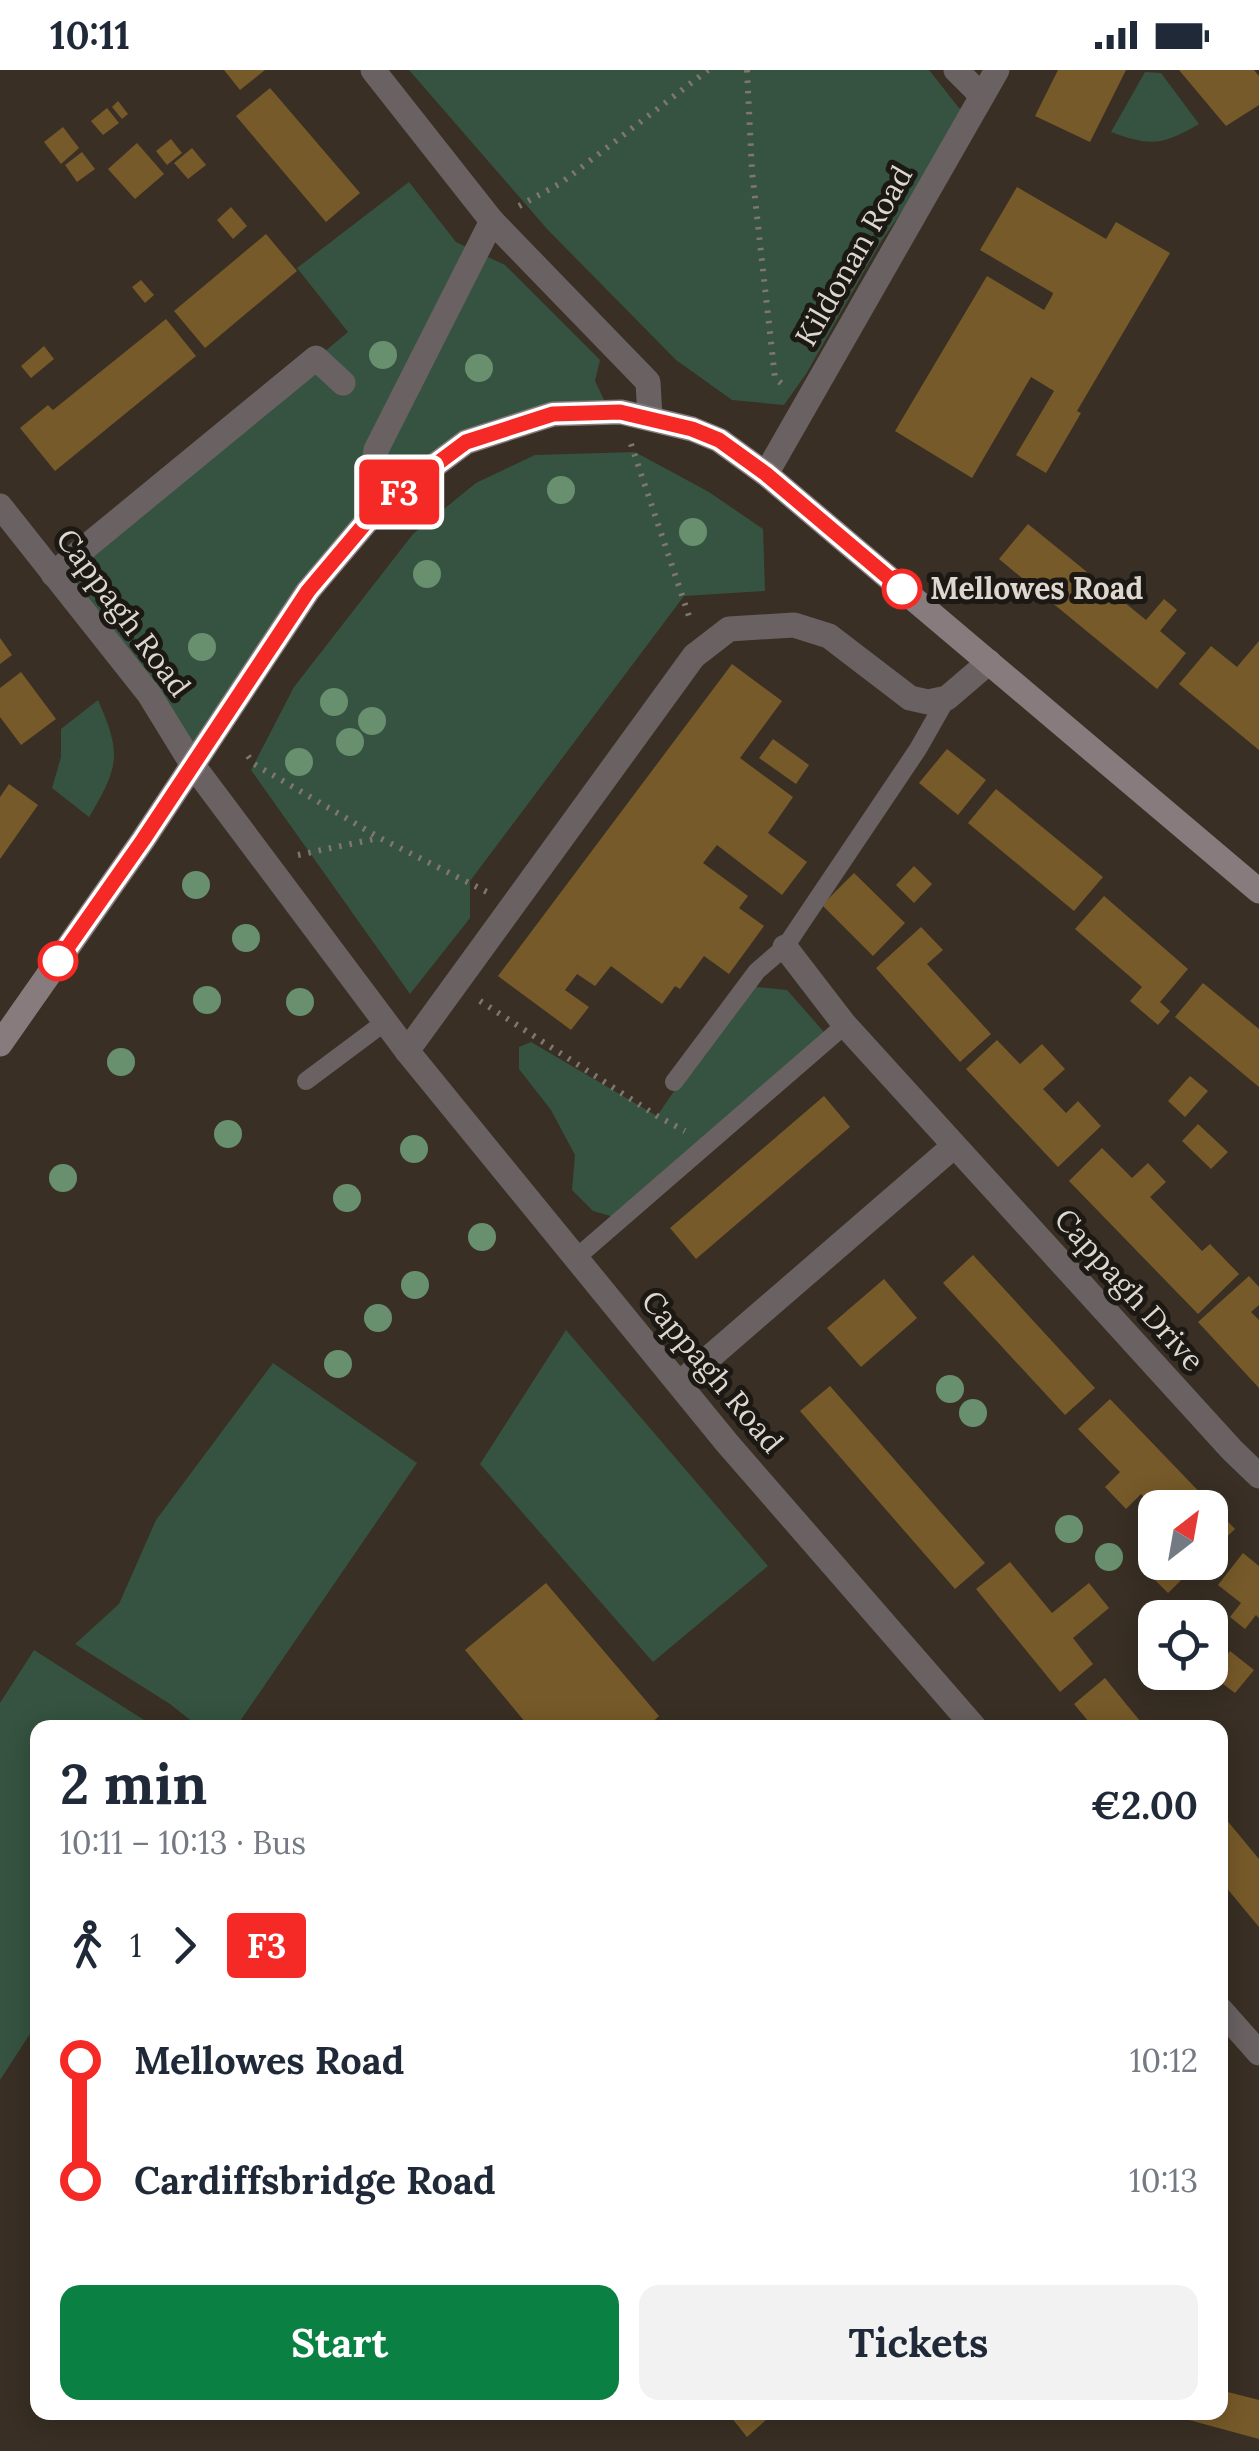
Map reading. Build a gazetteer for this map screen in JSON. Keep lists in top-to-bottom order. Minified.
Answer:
{"streets":{"street":["Kildonan Road","Cappagh Road","Cappagh Drive"]},"places":["Mellowes Road"],"lines":["bus line F3"],"north":"top right","page":{"status":"10:11","on_map":"F3","heading":["2 min","10:11 – 10:13 · Bus","€2.00"],"legs":["1","F3"],"list":[{"name":"Mellowes Road","value":"10:12"},{"name":"Cardiffsbridge Road","value":"10:13"}],"buttons":["Start","Tickets"]}}
